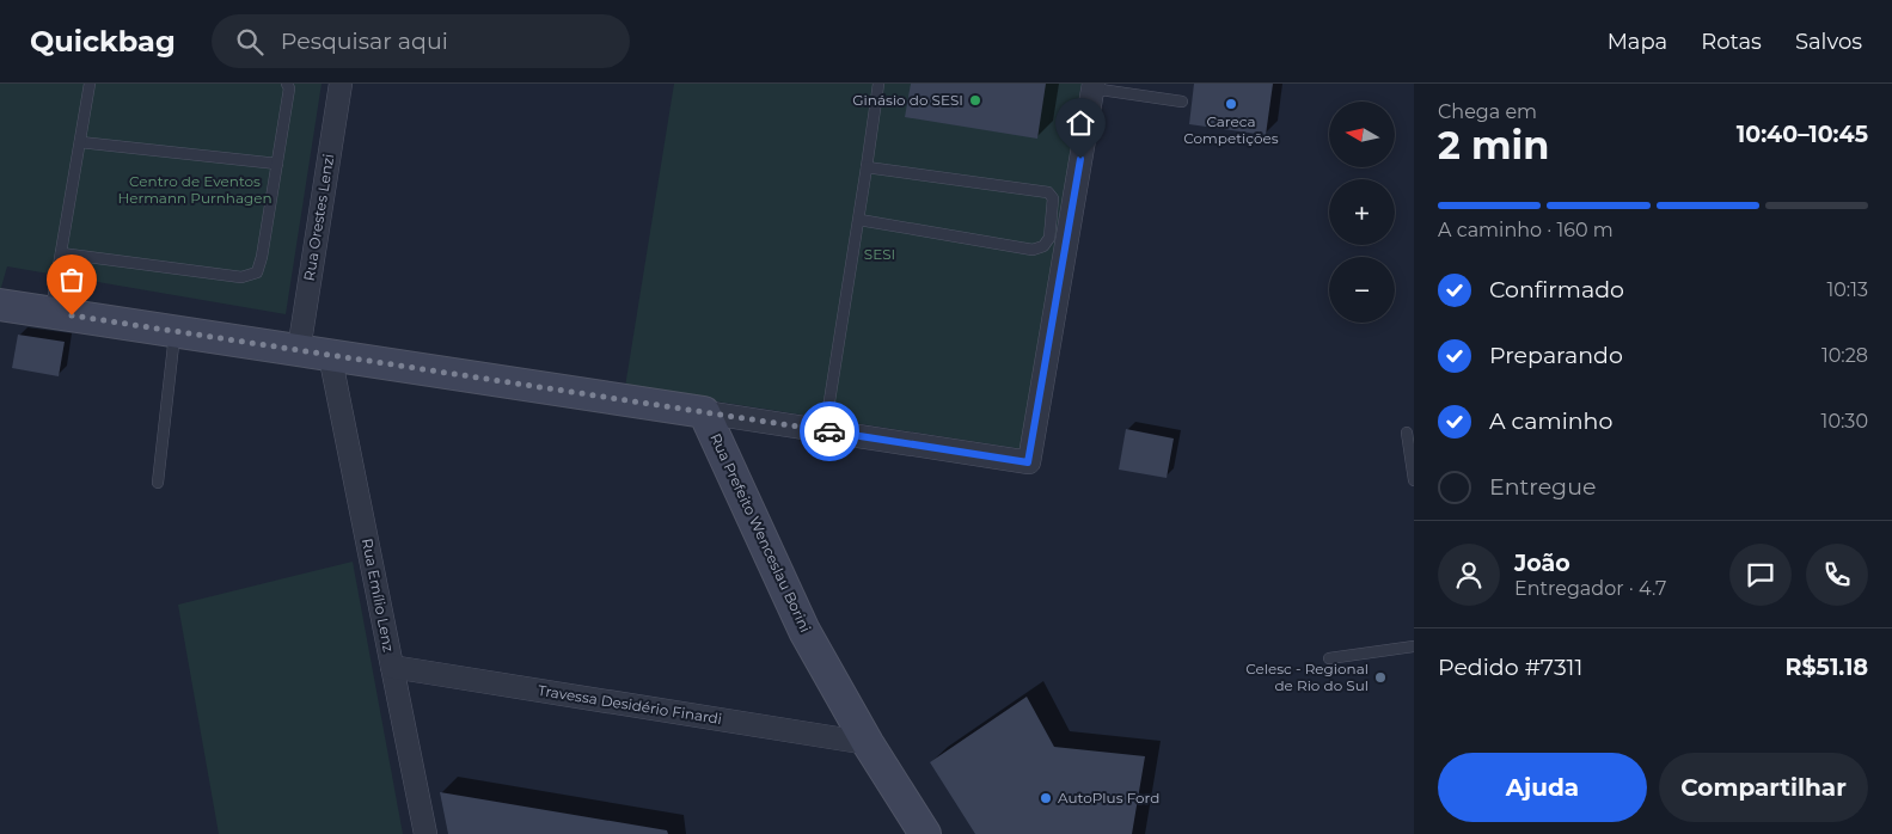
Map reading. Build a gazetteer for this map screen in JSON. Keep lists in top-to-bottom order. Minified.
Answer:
{"streets":{"street":["Rua Orestes Lenzi","Rua Prefeito Wenceslau Borini","Rua Emílio Lenz","Travessa Desidério Finardi"]},"crossings":[["Rua Prefeito Wenceslau Borini","Travessa Desidério Finardi"],["Rua Emílio Lenz","Travessa Desidério Finardi"]],"parks":["Centro de Eventos Hermann Purnhagen","SESI"],"places":["Ginásio do SESI","Careca Competições","Celesc - Regional de Rio do Sul","AutoPlus Ford"],"north":"left","page":{"header":"Quickbag","search":"Pesquisar aqui","nav":["Mapa","Rotas","Salvos"],"heading":["2 min","Chega em","10:40–10:45"],"panel":["João","Entregador · 4.7","Pedido #7311","R$51.18"],"map_buttons":["+","−"],"bar":"A caminho · 160 m","list":[["Confirmado","10:13"],["Preparando","10:28"],["A caminho","10:30"],"Entregue"],"buttons":["Ajuda","Compartilhar"]}}
